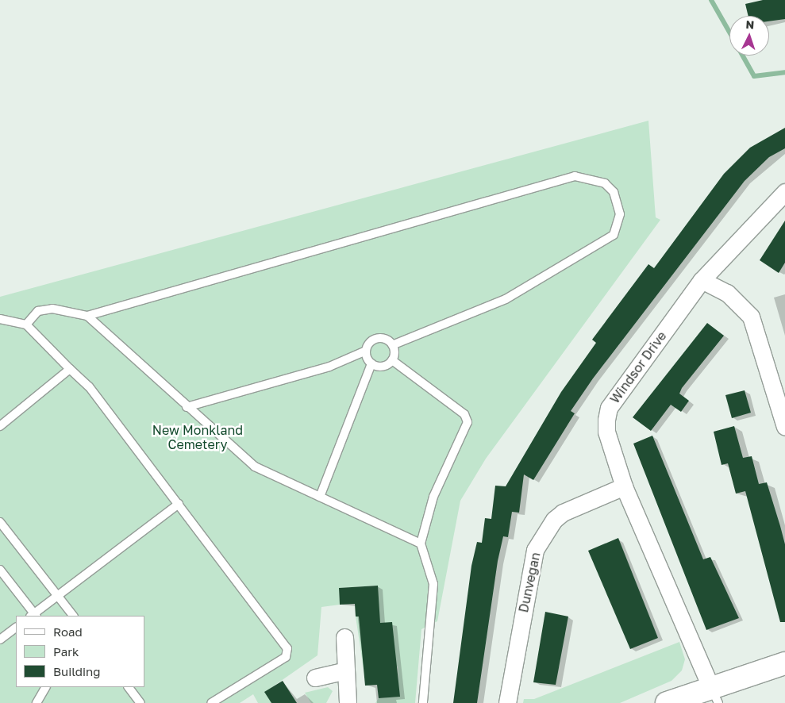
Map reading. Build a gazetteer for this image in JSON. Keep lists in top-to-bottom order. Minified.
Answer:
{"streets":{"street":["Windsor Drive","Dunvegan"]},"crossings":[["Windsor Drive","Dunvegan"]],"parks":["New Monkland Cemetery"],"legend":["Road","Park","Building"],"north":"top"}
